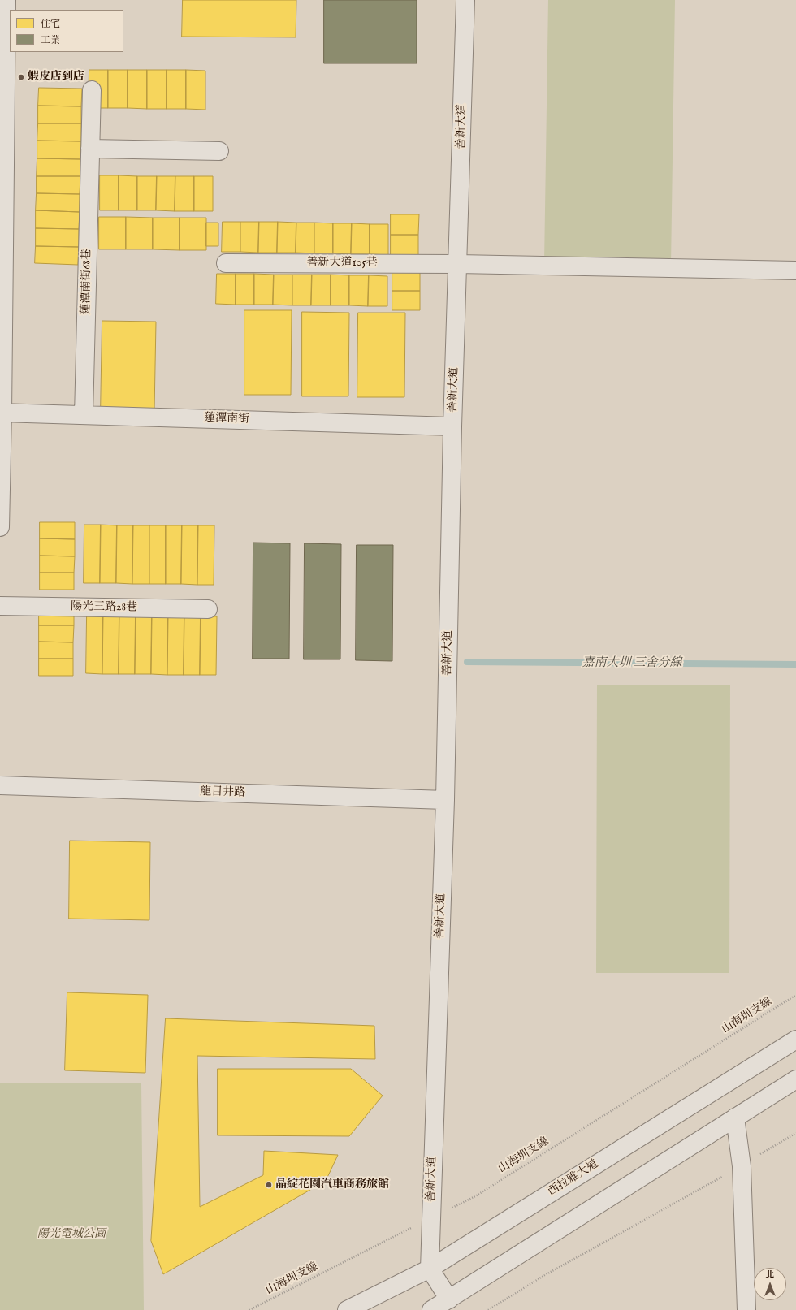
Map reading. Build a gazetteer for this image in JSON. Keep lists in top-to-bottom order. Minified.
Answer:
{"streets":{"street":["善新大道","善新大道105巷","蓮潭南街68巷","蓮潭南街","陽光三路28巷","龍目井路","西拉雅大道"],"path":["山海圳支線"]},"crossings":[["善新大道","善新大道105巷"],["善新大道","蓮潭南街"],["善新大道","龍目井路"],["善新大道","山海圳支線"],["善新大道","西拉雅大道"],["蓮潭南街68巷","蓮潭南街"]],"water":["嘉南大圳 三舍分線"],"parks":["陽光電城公園"],"places":["蝦皮店到店","晶綻花園汽車商務旅館"],"legend":["住宅","工業"],"north":"top"}
